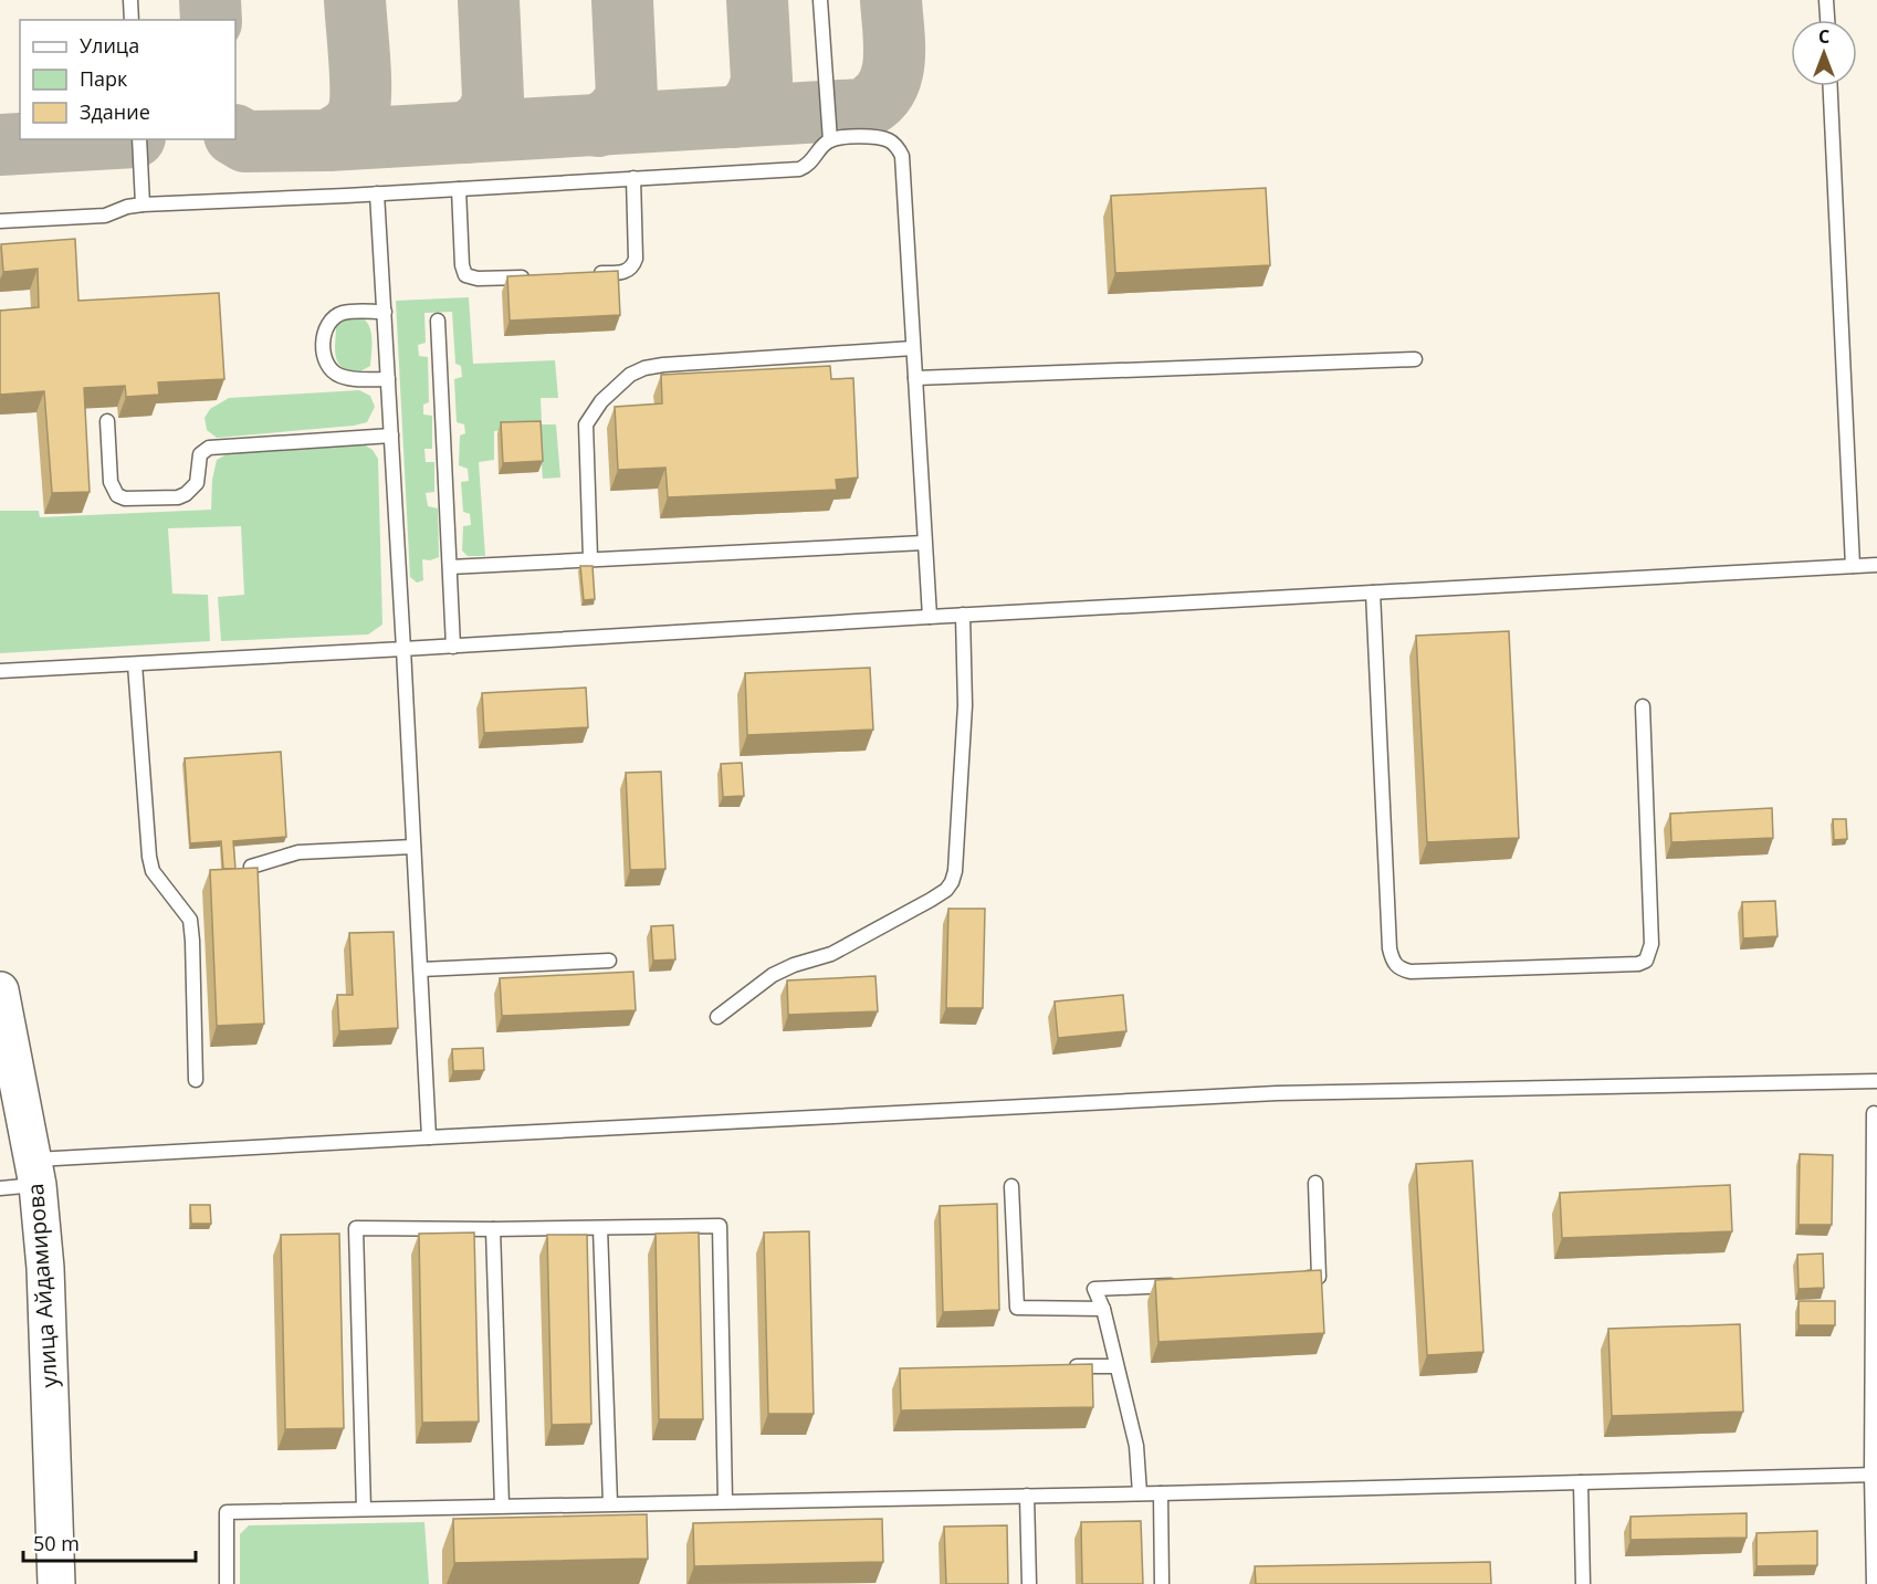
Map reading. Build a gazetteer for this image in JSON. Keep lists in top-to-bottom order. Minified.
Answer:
{"streets":{"main road":["улица Айдамирова"]},"legend":["Улица","Парк","Здание"],"scale_bar":"50 m","north":"top"}
